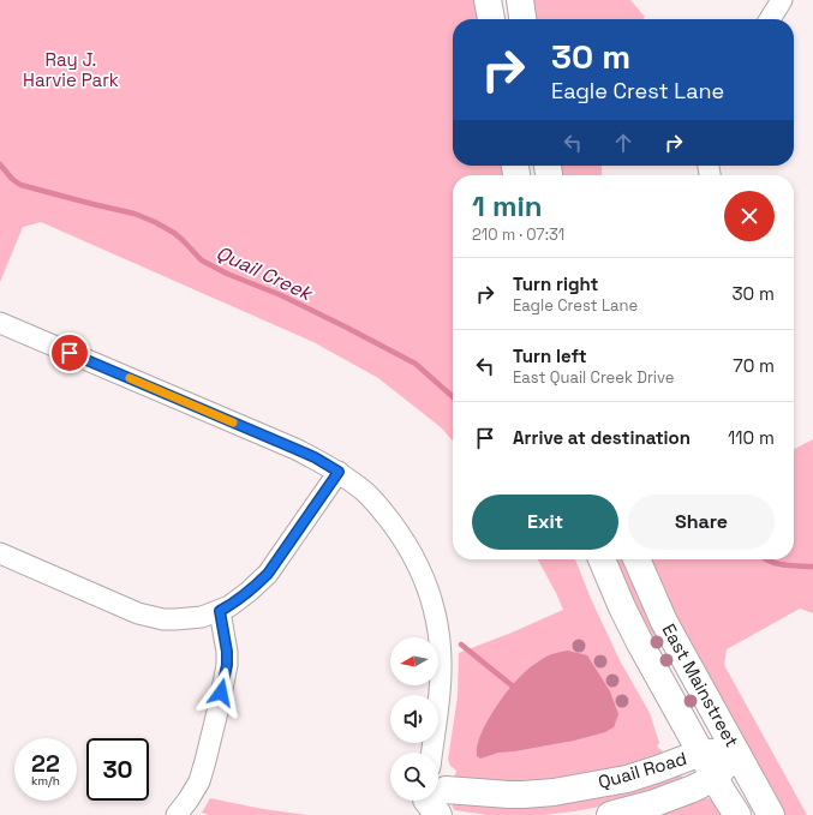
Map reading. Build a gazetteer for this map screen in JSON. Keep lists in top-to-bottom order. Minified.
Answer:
{"streets":{"main road":["East Mainstreet","Quail Road"]},"crossings":[["East Mainstreet","Quail Road"]],"water":["Quail Creek"],"parks":["Ray J. Harvie Park"],"north":"left","page":{"turn":["30 m","Eagle Crest Lane"],"heading":["1 min","210 m · 07:31"],"list":[{"name":"Turn right","note":"Eagle Crest Lane","value":"30 m"},{"name":"Turn left","note":"East Quail Creek Drive","value":"70 m"},{"name":"Arrive at destination","value":"110 m"}],"buttons":["Exit","Share"],"speed":"22 km/h","limit":"30"}}
